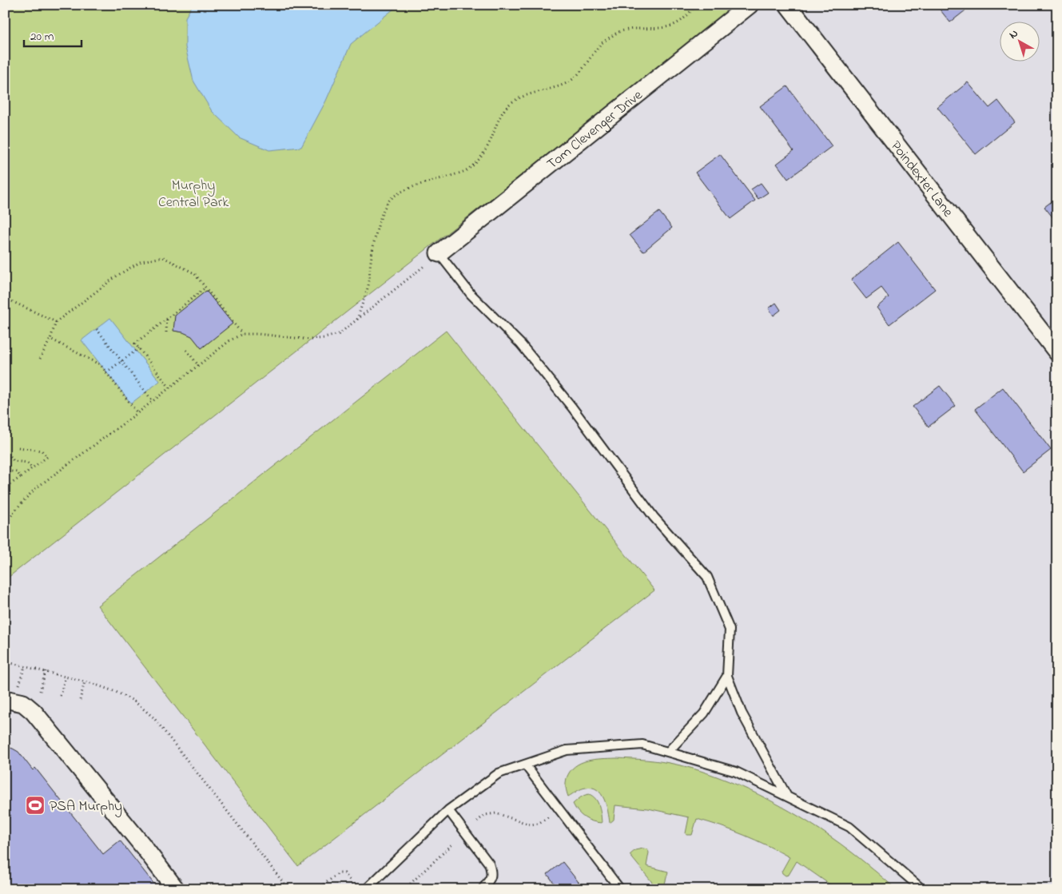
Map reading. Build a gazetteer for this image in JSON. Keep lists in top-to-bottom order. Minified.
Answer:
{"streets":{"street":["Tom Clevenger Drive","Poindexter Lane"]},"parks":["Murphy Central Park"],"places":{"sports":["PSA Murphy"]},"scale_bar":"20 m","north":"top left"}
